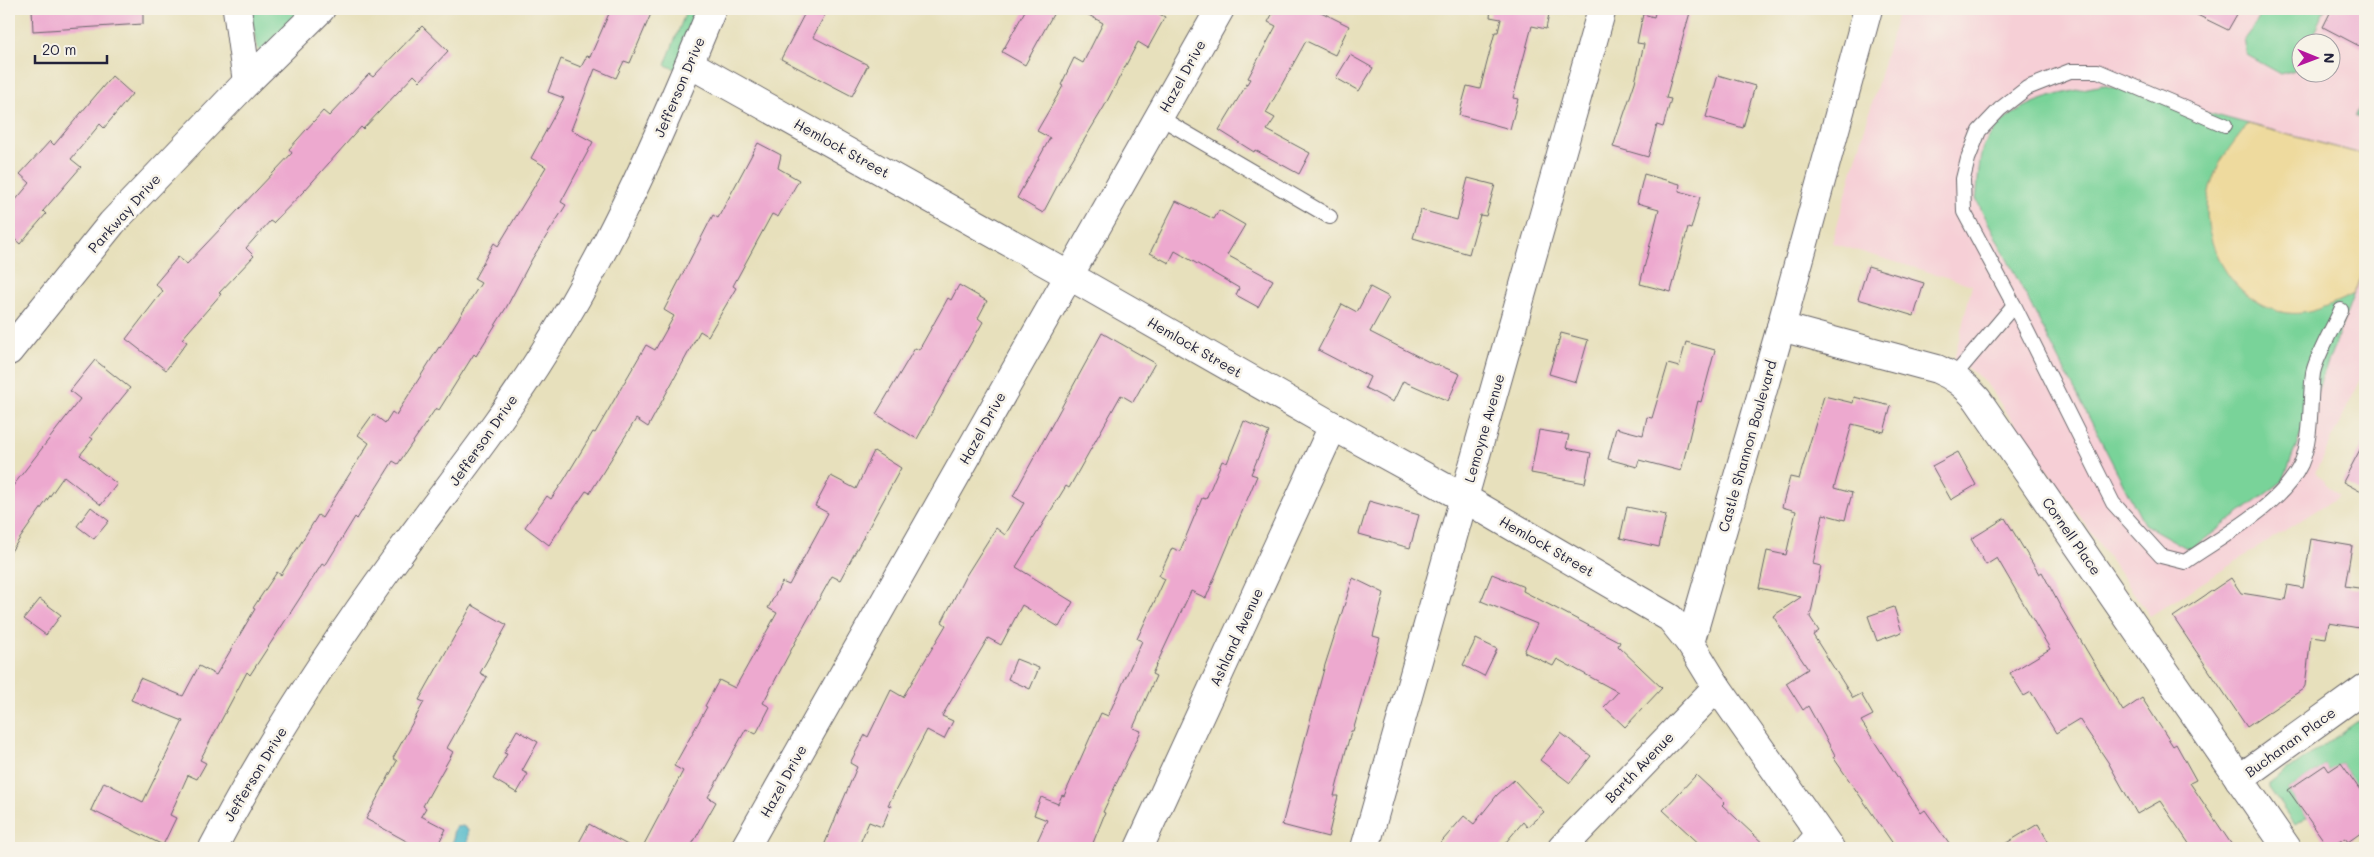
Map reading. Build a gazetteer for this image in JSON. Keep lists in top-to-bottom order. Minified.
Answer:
{"streets":{"street":["Hazel Drive","Jefferson Drive","Hemlock Street","Parkway Drive","Lemoyne Avenue","Castle Shannon Boulevard","Cornell Place","Ashland Avenue","Buchanan Place","Barth Avenue"]},"crossings":[["Hazel Drive","Hemlock Street"],["Jefferson Drive","Hemlock Street"],["Hemlock Street","Lemoyne Avenue"],["Hemlock Street","Castle Shannon Boulevard"],["Hemlock Street","Ashland Avenue"],["Castle Shannon Boulevard","Cornell Place"],["Cornell Place","Buchanan Place"]],"scale_bar":"20 m","north":"right"}
